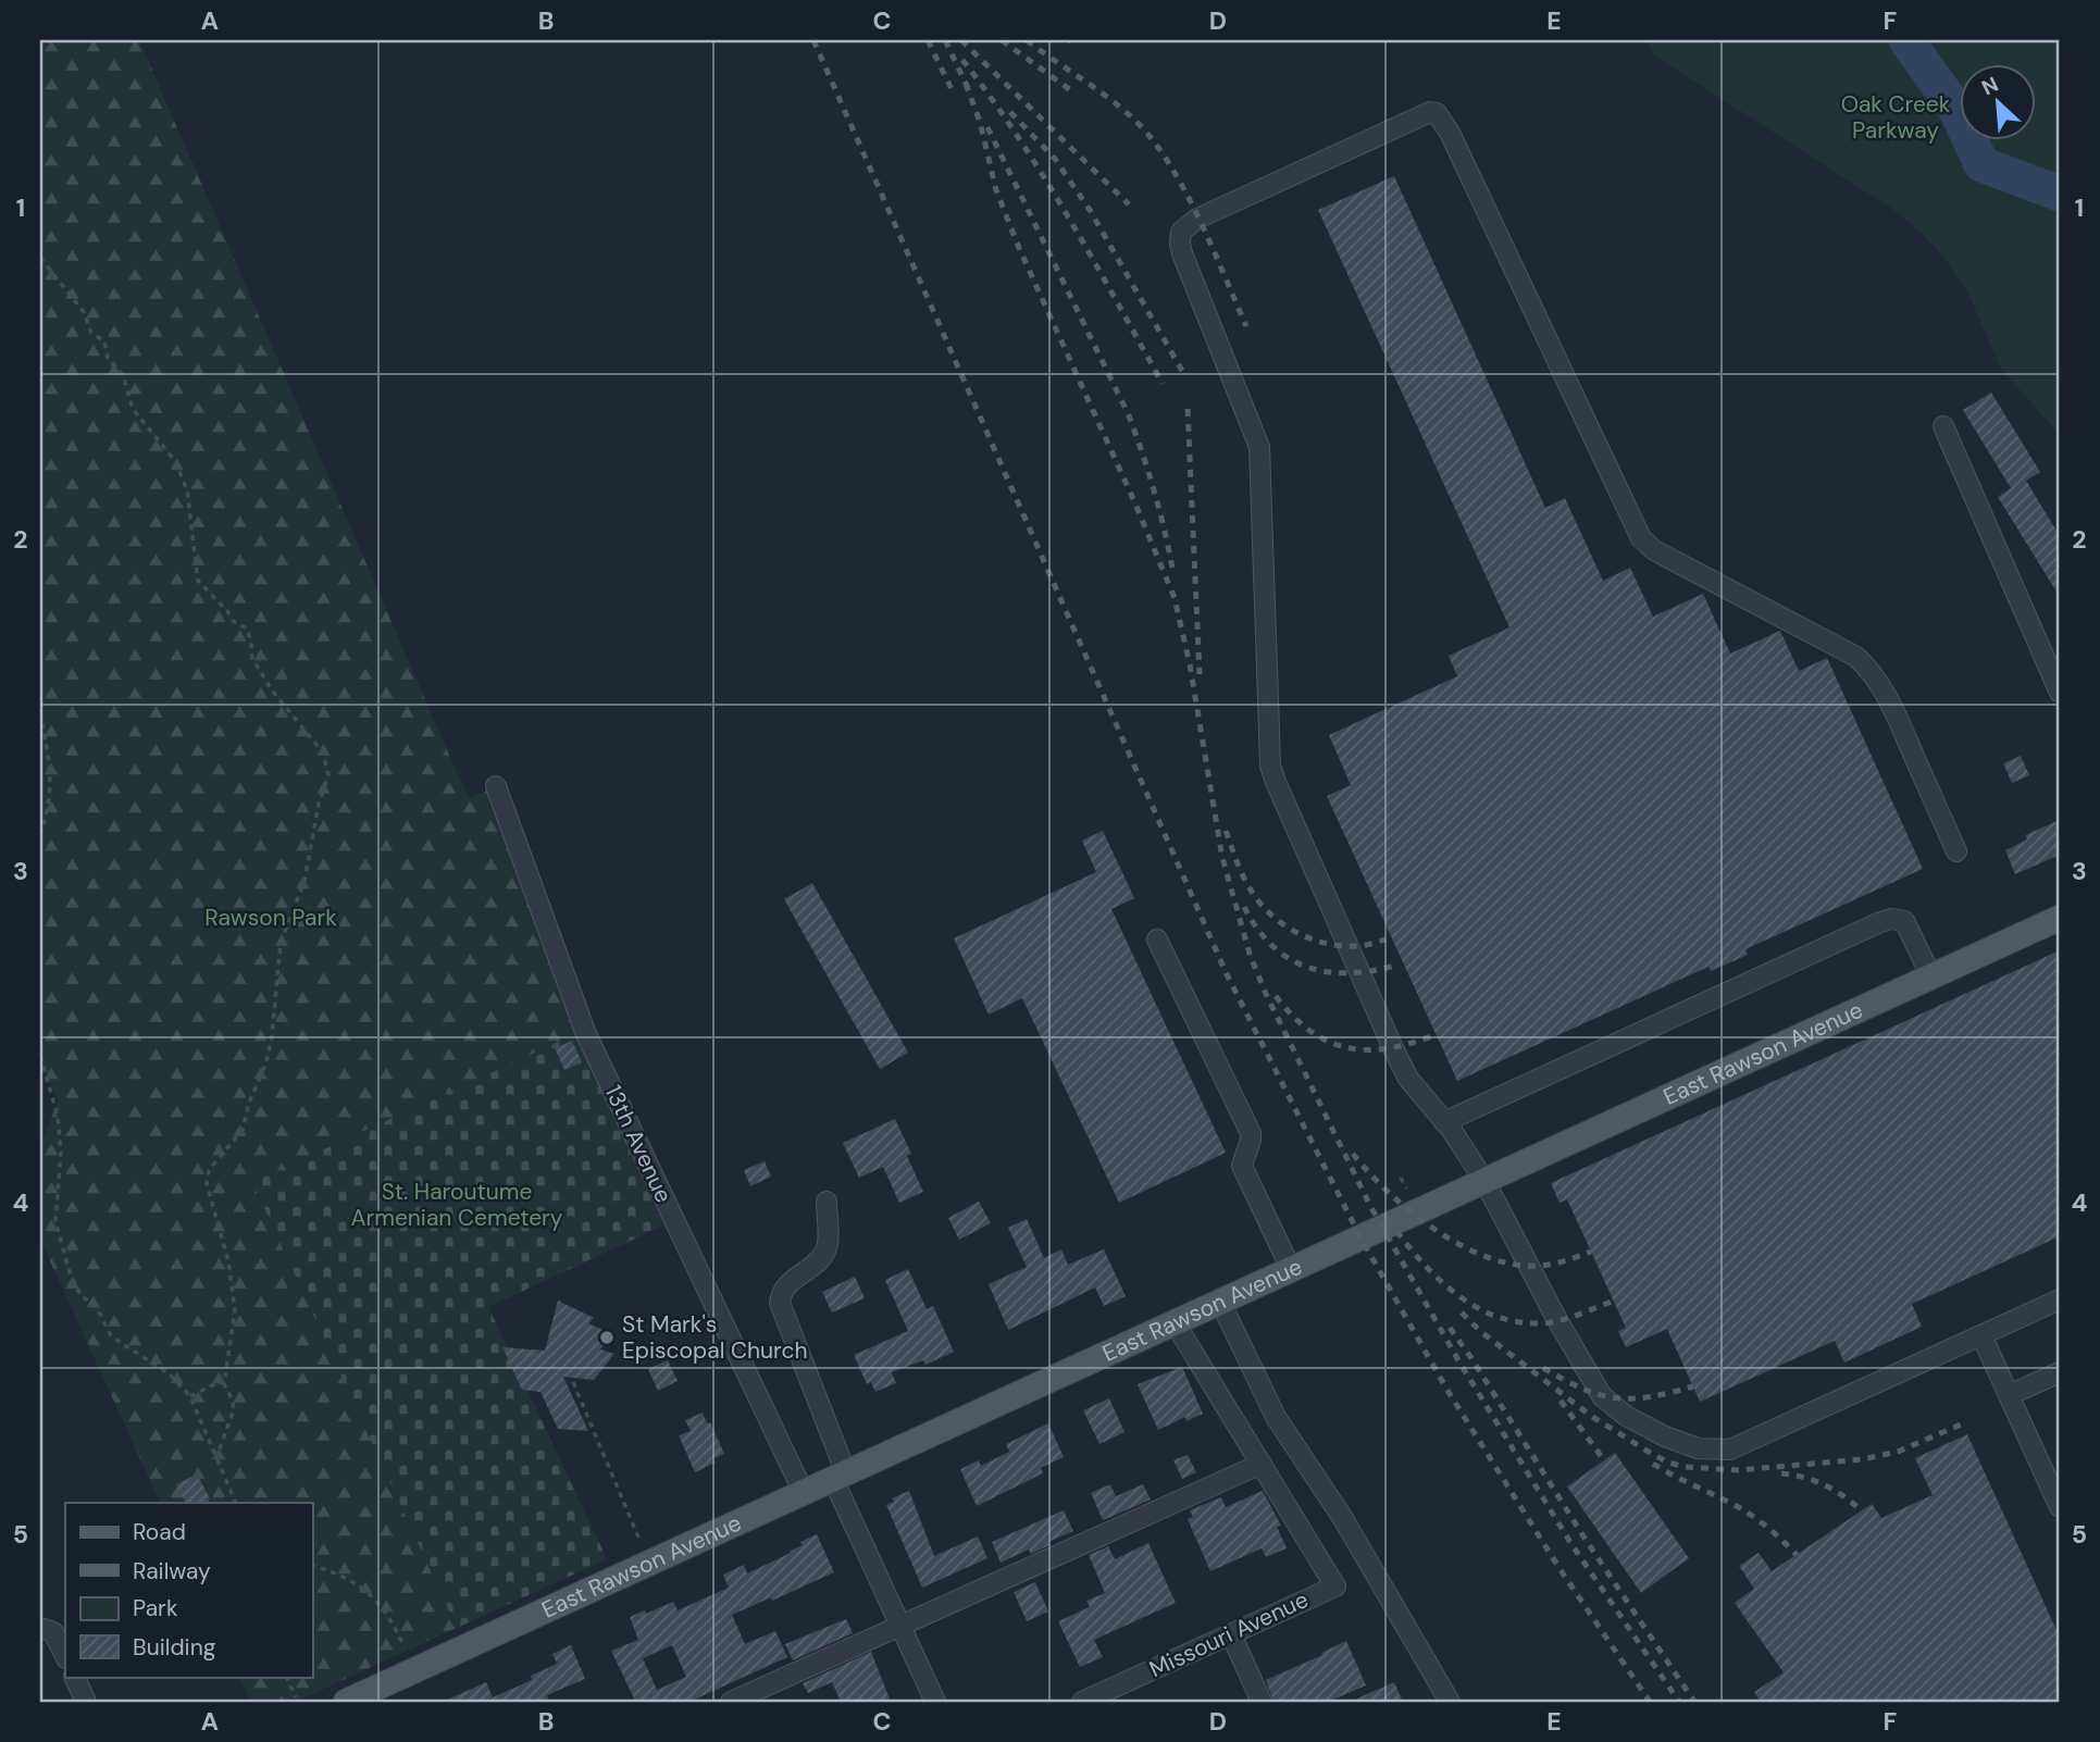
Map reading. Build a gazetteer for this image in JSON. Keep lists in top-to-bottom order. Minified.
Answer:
{"streets":{"main road":["East Rawson Avenue"],"street":["13th Avenue","Missouri Avenue"]},"crossings":[["East Rawson Avenue","13th Avenue"]],"parks":["Oak Creek Parkway","Rawson Park","St. Haroutume Armenian Cemetery"],"places":["St Mark's Episcopal Church"],"legend":["Road","Railway","Park","Building"],"north":"top left","grid":{"columns":["A","B","C","D","E","F"],"rows":["1","2","3","4","5"]}}
